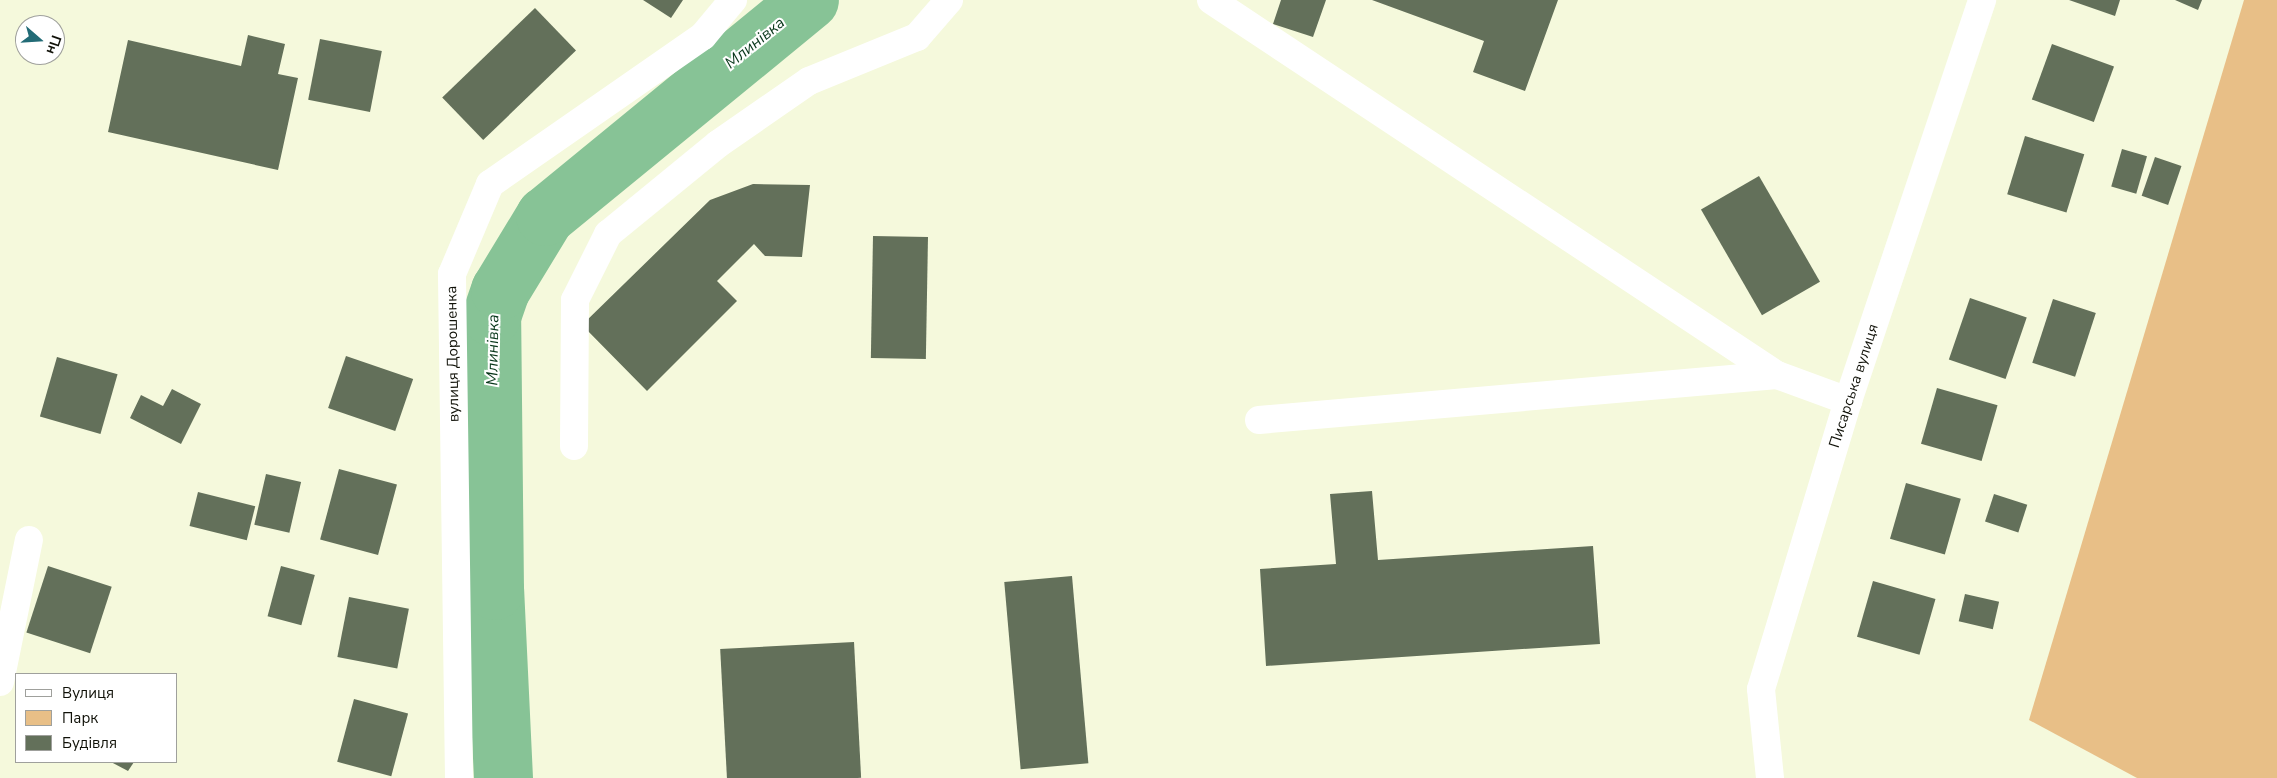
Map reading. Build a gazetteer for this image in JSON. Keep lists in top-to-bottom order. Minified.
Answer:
{"streets":{"street":["вулиця Дорошенка","Писарська вулиця"]},"water":["Млинівка"],"legend":["Вулиця","Парк","Будівля"],"north":"right"}
